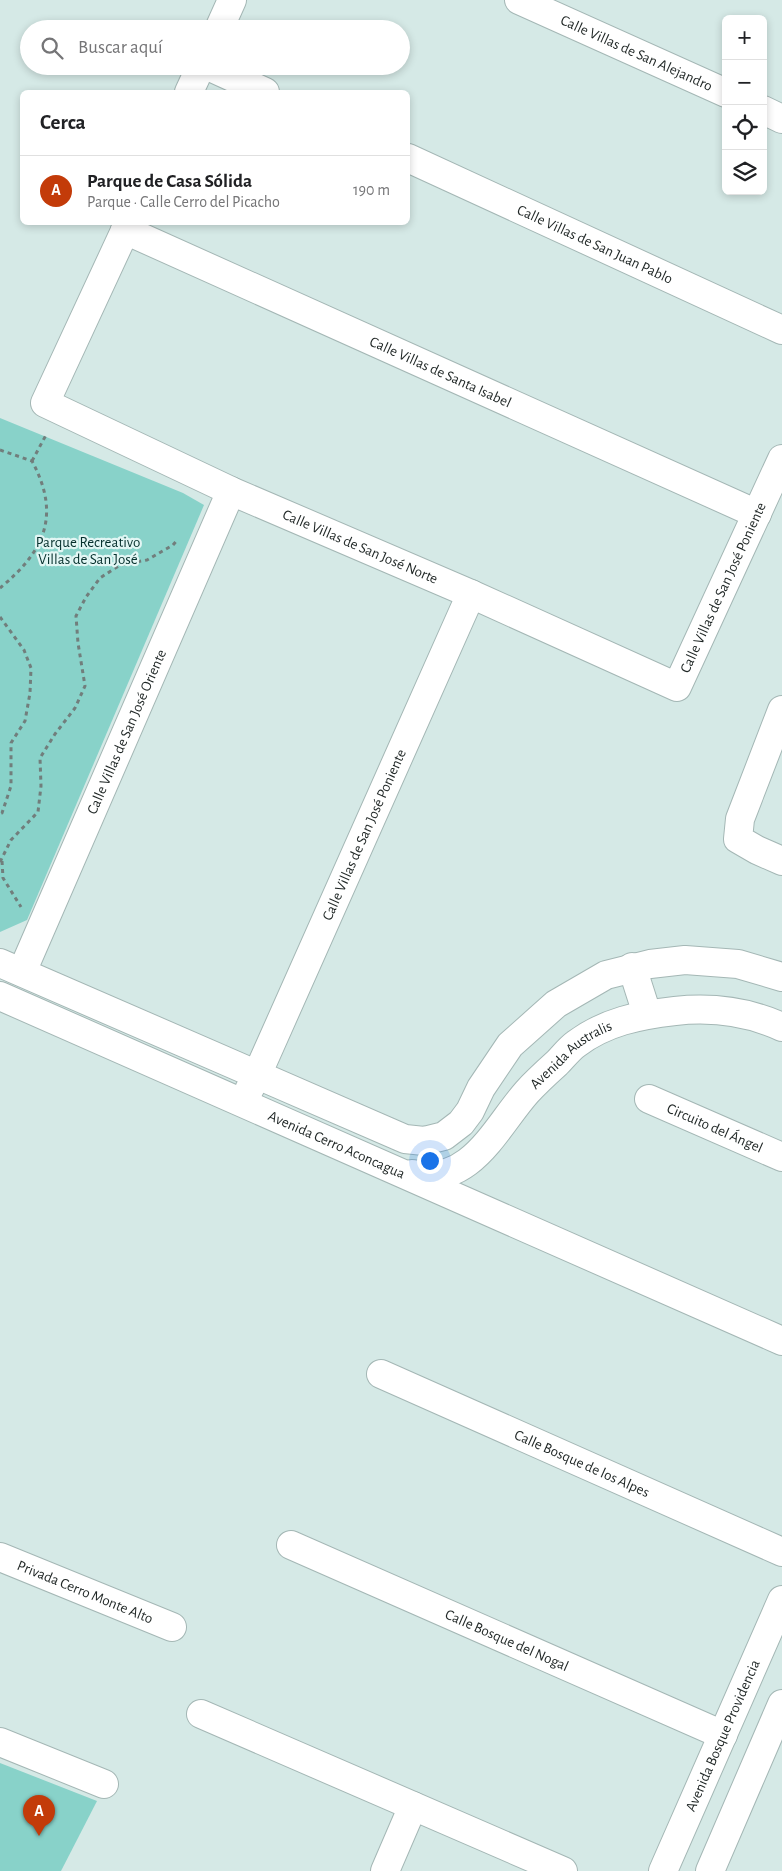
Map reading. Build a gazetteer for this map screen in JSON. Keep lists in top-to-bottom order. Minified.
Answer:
{"streets":{"street":["Calle Villas de San Alejandro","Calle Villas de San Juan Pablo","Calle Villas de Santa Isabel","Calle Villas de San José Norte","Calle Villas de San José Poniente","Calle Villas de San José Oriente","Avenida Australis","Circuito del Ángel","Avenida Cerro Aconcagua","Calle Bosque de los Alpes","Privada Cerro Monte Alto","Calle Bosque del Nogal","Avenida Bosque Providencia"]},"crossings":[["Calle Villas de Santa Isabel","Calle Villas de San José Norte"],["Calle Villas de Santa Isabel","Calle Villas de San José Poniente"],["Calle Villas de San José Norte","Calle Villas de San José Poniente"],["Calle Villas de San José Norte","Calle Villas de San José Oriente"],["Calle Villas de San José Poniente","Avenida Cerro Aconcagua"],["Calle Villas de San José Oriente","Avenida Cerro Aconcagua"],["Avenida Australis","Avenida Cerro Aconcagua"],["Calle Bosque del Nogal","Avenida Bosque Providencia"]],"parks":["Parque Recreativo Villas de San José"],"page":{"map_buttons":["+","−"],"search":"Buscar aquí","heading":"Cerca","list":[{"mark":"A","name":"Parque de Casa Sólida","note":"Parque · Calle Cerro del Picacho","value":"190 m"}],"pins":"A"}}
